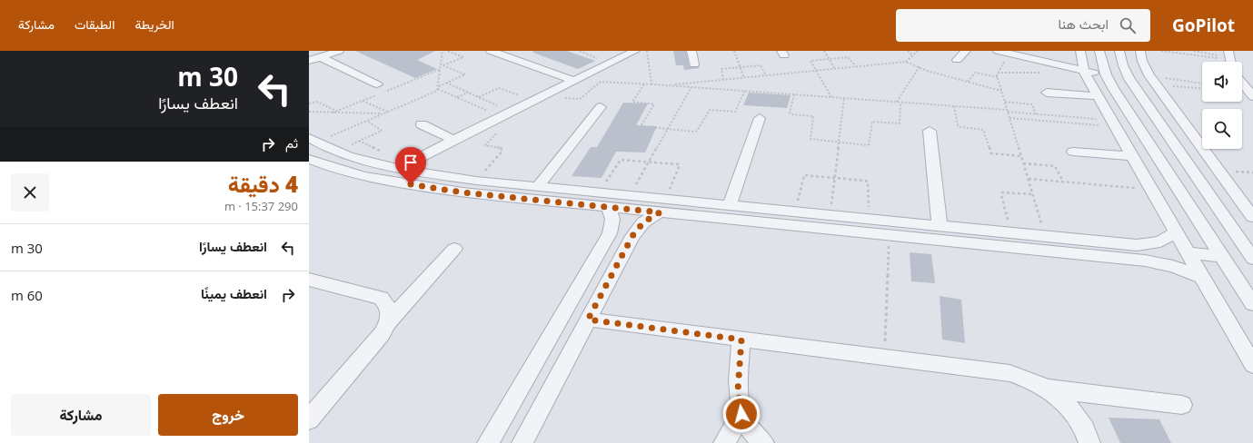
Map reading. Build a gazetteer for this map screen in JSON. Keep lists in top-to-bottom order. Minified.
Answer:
{"page":{"header":"GoPilot","search":"ابحث هنا","nav":["الخريطة","الطبقات","مشاركة"],"turn":["30 m","انعطف يسارًا"],"then":"ثم","heading":["4 دقيقة","290 m · 15:37"],"list":[{"name":"انعطف يسارًا","value":"30 m"},{"name":"انعطف يمينًا","value":"60 m"}],"buttons":["خروج","مشاركة"]}}
